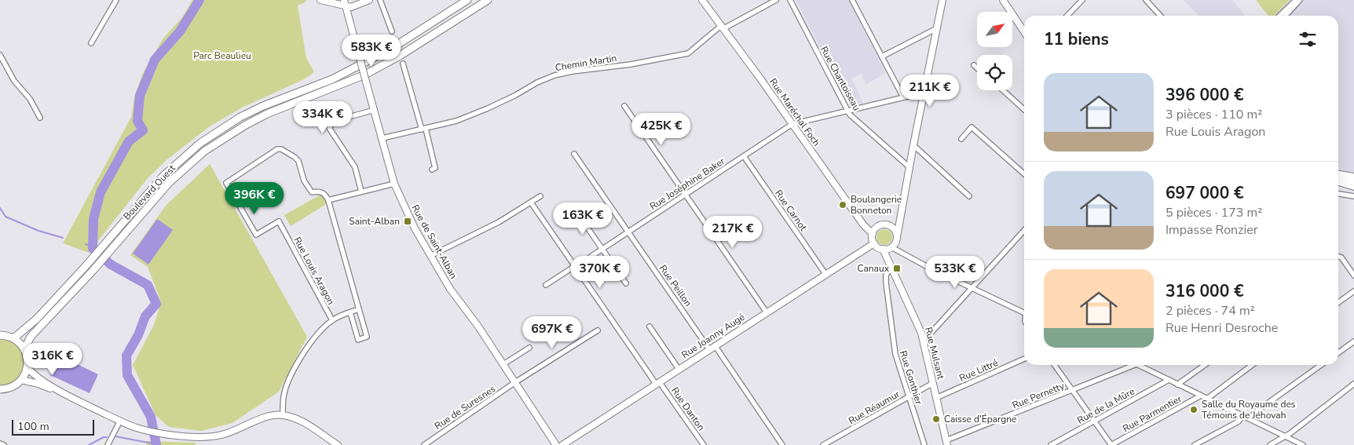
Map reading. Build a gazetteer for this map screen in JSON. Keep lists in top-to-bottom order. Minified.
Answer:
{"streets":{"main road":["Boulevard Ouest"],"street":["Chemin Martin","Rue Chantoiseau","Rue Maréchal Foch","Rue Joséphine Baker","Rue Carnot","Rue de Saint-Alban","Rue Louis Aragon","Rue Peillon","Rue Joanny Augé","Rue Mulsant","Rue Littré","Rue Gonthier","Rue Pernetty","Rue de la Mûre","Rue de Suresnes","Rue Réaumur","Rue Danton","Rue Parmentier"]},"crossings":[["Chemin Martin","Rue Maréchal Foch"],["Chemin Martin","Rue de Saint-Alban"],["Rue Chantoiseau","Rue Joséphine Baker"],["Rue Maréchal Foch","Rue Joséphine Baker"],["Rue Maréchal Foch","Rue Joanny Augé"],["Rue Maréchal Foch","Rue Mulsant"],["Rue Joséphine Baker","Rue Carnot"],["Rue Joséphine Baker","Rue Peillon"],["Rue Carnot","Rue Joanny Augé"],["Rue de Saint-Alban","Rue de Suresnes"],["Rue Peillon","Rue Joanny Augé"],["Rue Joanny Augé","Rue Mulsant"],["Rue Joanny Augé","Rue Danton"],["Rue Mulsant","Rue Littré"],["Rue Mulsant","Rue Gonthier"],["Rue Mulsant","Rue Pernetty"],["Rue Mulsant","Rue Réaumur"],["Rue Gonthier","Rue Réaumur"]],"parks":["Parc Beaulieu"],"places":{"other":["Boulangerie Bonneton","Salle du Royaume des Témoins de Jéhovah","Caisse d'Épargne"],"transit":["Saint-Alban","Canaux"]},"scale_bar":"100 m","north":"top right","page":{"heading":"11 biens","price":["583K €","211K €","334K €","425K €","396K €","163K €","217K €","370K €","533K €","697K €","316K €"],"list":[{"name":"396 000 €","note":"3 pièces · 110 m² · Rue Louis Aragon"},{"name":"697 000 €","note":"5 pièces · 173 m² · Impasse Ronzier"},{"name":"316 000 €","note":"2 pièces · 74 m² · Rue Henri Desroche"}],"scale":"100 m"}}
